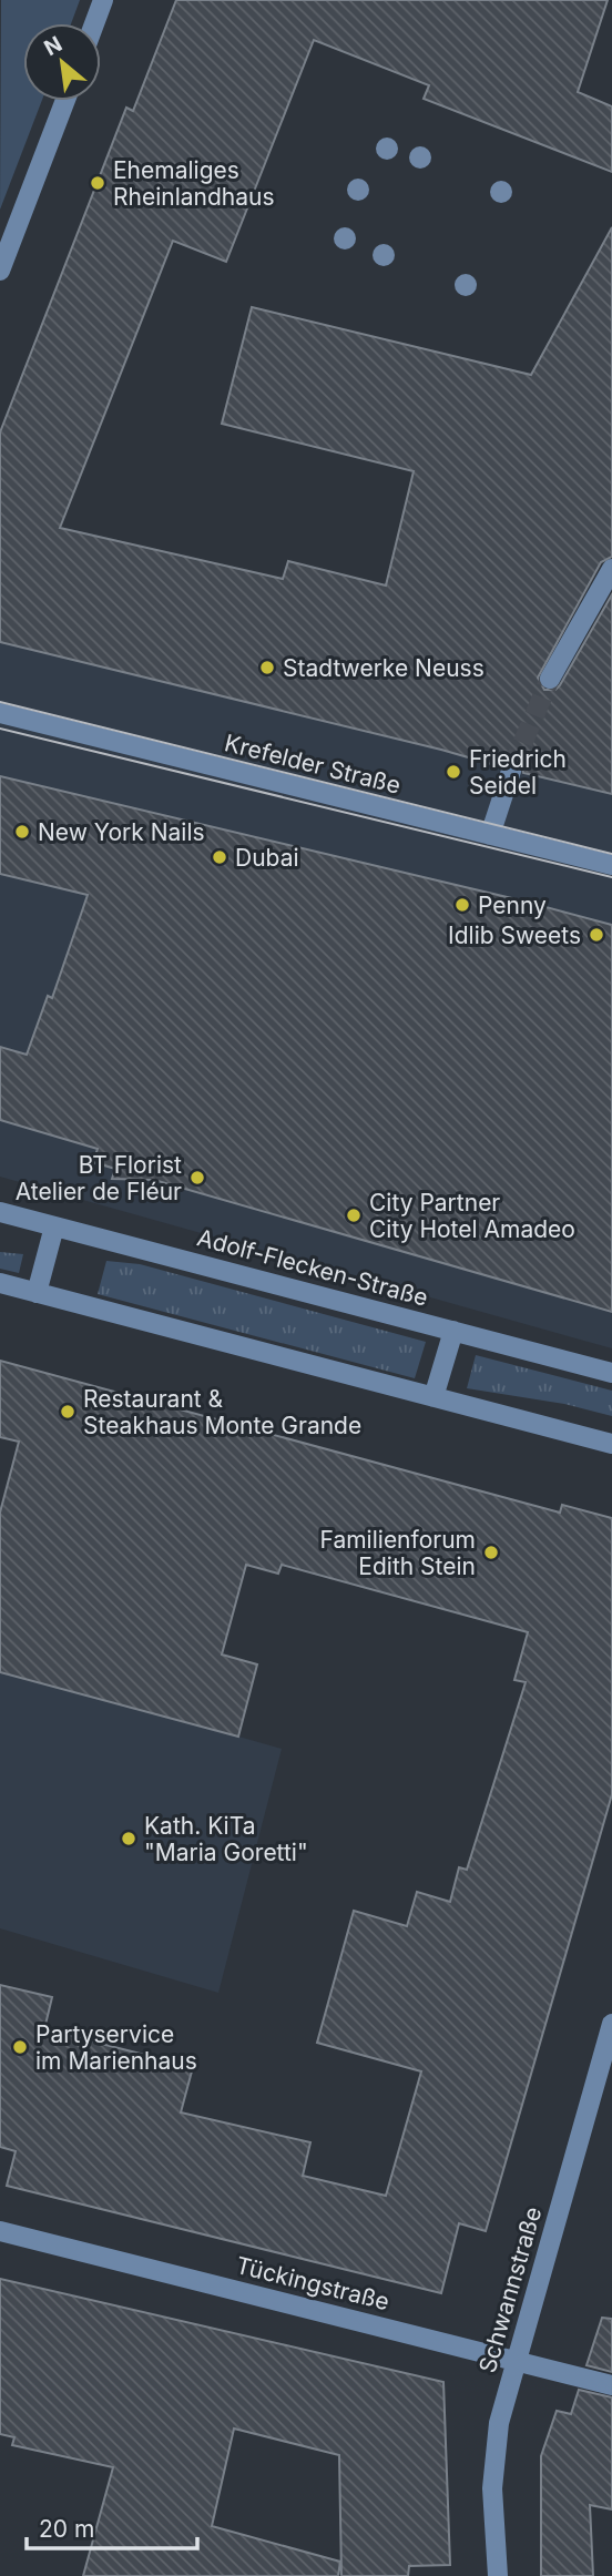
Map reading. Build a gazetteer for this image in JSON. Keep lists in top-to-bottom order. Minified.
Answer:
{"streets":{"street":["Krefelder Straße","Adolf-Flecken-Straße","Tückingstraße","Schwannstraße"]},"crossings":[["Tückingstraße","Schwannstraße"]],"places":["Ehemaliges Rheinlandhaus","Stadtwerke Neuss","Friedrich Seidel","New York Nails","Dubai","Penny","Idlib Sweets","BT Florist Atelier de Fléur","City Partner City Hotel Amadeo","Restaurant & Steakhaus Monte Grande","Familienforum Edith Stein","Kath. KiTa \"Maria Goretti\"","Partyservice im Marienhaus"],"scale_bar":"20 m","north":"top left"}
